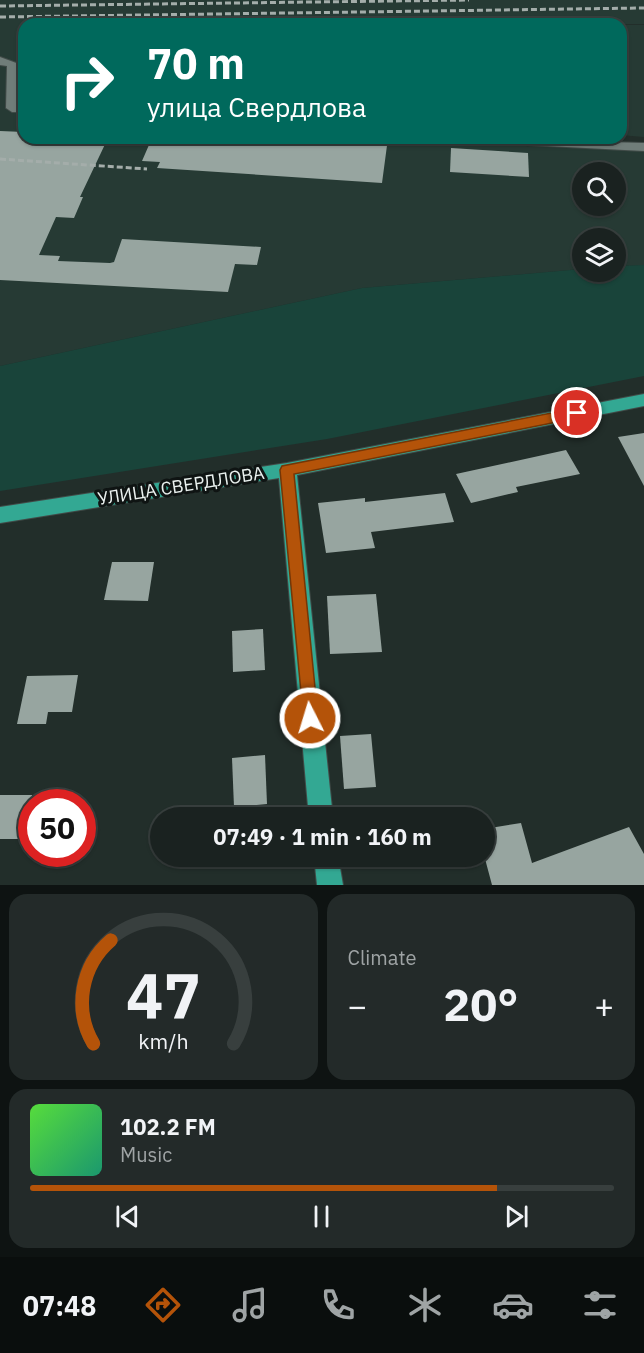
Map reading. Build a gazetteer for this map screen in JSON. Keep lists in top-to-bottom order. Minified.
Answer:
{"streets":{"main road":["УЛИЦА СВЕРДЛОВА"]},"page":{"turn":["70 m","улица Свердлова"],"limit":"50","trip":"07:49 · 1 min · 160 m","tile":"Climate","heat":["−","20°","+"],"song":["102.2 FM","Music"],"tabs":"07:48","gauge":["47","km/h"]}}
